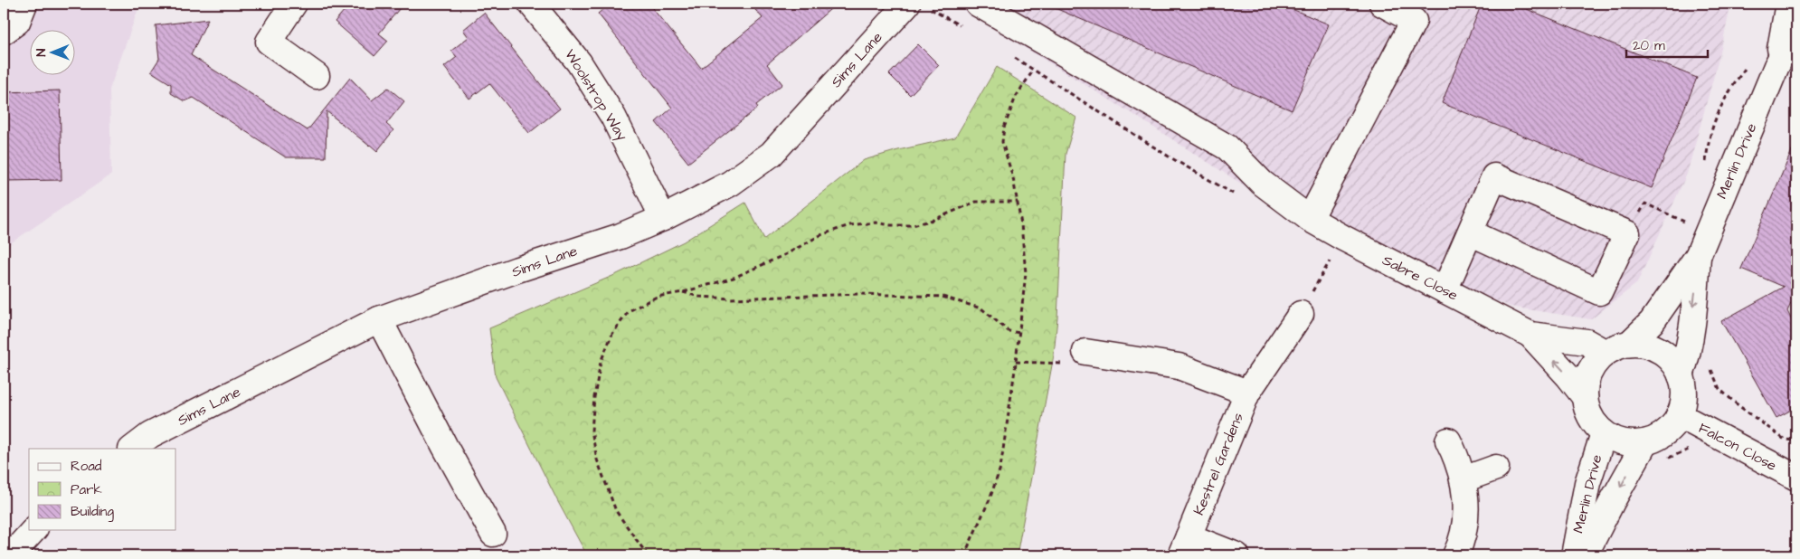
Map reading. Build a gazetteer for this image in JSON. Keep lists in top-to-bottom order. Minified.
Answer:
{"streets":{"street":["Sims Lane","Woolstrop Way","Merlin Drive","Sabre Close","Falcon Close","Kestrel Gardens"]},"crossings":[["Sims Lane","Woolstrop Way"],["Merlin Drive","Sabre Close"],["Merlin Drive","Falcon Close"],["Sabre Close","Falcon Close"]],"legend":["Road","Park","Building"],"scale_bar":"20 m","north":"left"}
